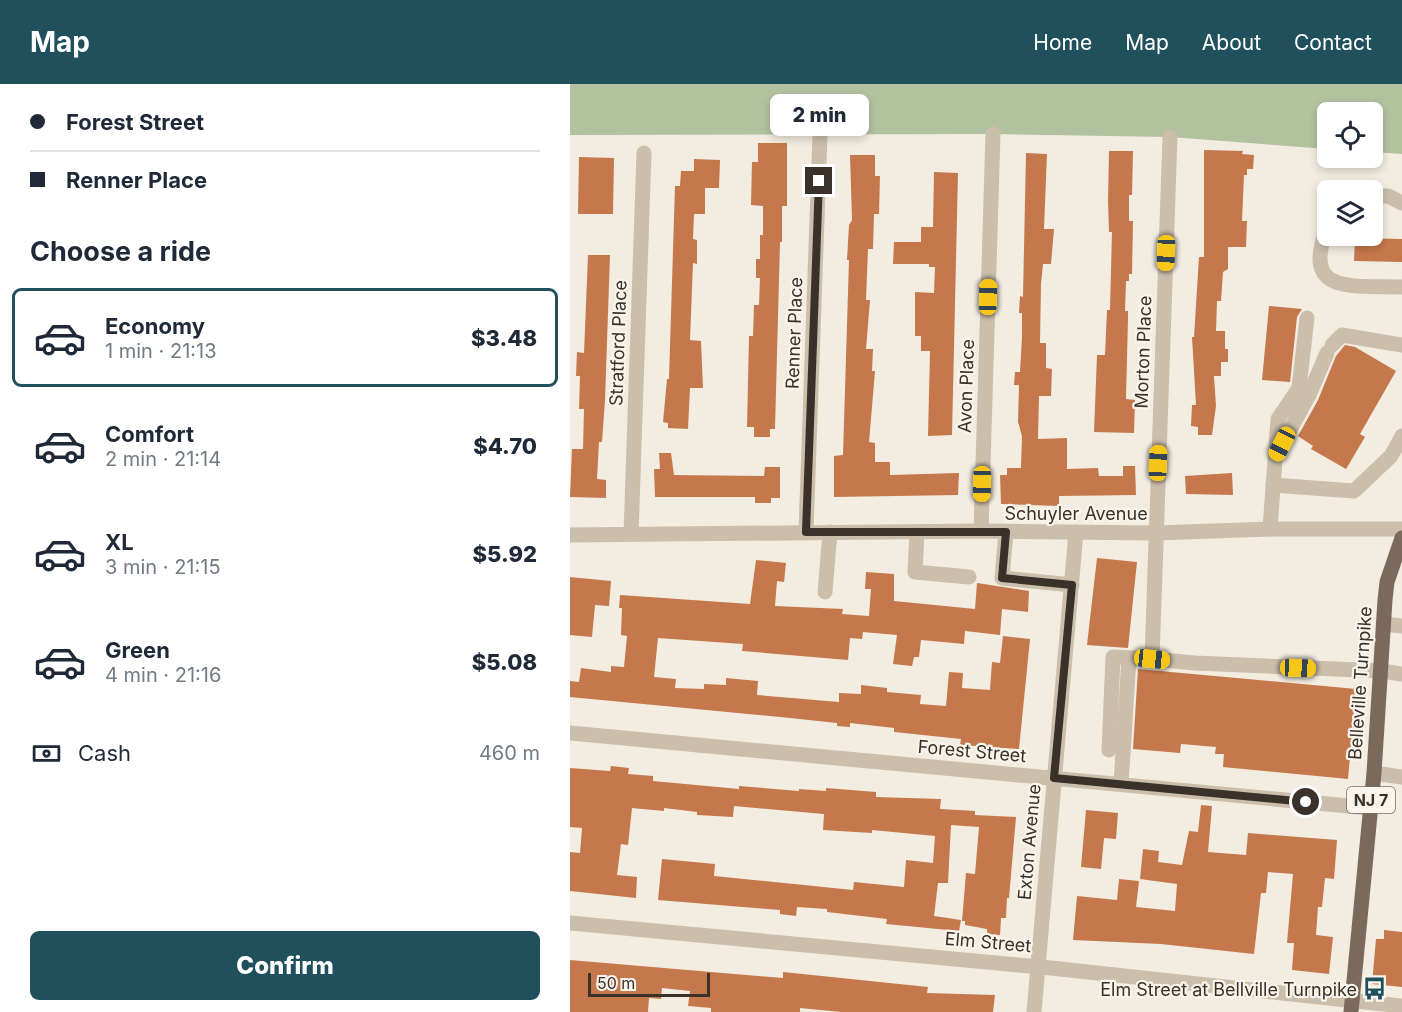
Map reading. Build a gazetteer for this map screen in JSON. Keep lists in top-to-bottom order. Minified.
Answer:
{"streets":{"main road":["Belleville Turnpike","NJ 7"],"street":["Renner Place","Stratford Place","Morton Place","Avon Place","Schuyler Avenue","Forest Street","Exton Avenue","Elm Street"]},"crossings":[["Renner Place","Schuyler Avenue"],["Stratford Place","Schuyler Avenue"],["Morton Place","Schuyler Avenue"],["Avon Place","Schuyler Avenue"],["Schuyler Avenue","Exton Avenue"],["Belleville Turnpike","Forest Street"],["Belleville Turnpike","Elm Street"],["Forest Street","Exton Avenue"],["Exton Avenue","Elm Street"]],"places":{"bus stop":["Elm Street at Bellville Turnpike"]},"scale_bar":"50 m","page":{"header":"Map","nav":["Home","Map","About","Contact"],"banner":["Forest Street","Renner Place"],"bubble":"2 min","heading":"Choose a ride","list":[{"name":"Economy","note":"1 min · 21:13","value":"$3.48"},{"name":"Comfort","note":"2 min · 21:14","value":"$4.70"},{"name":"XL","note":"3 min · 21:15","value":"$5.92"},{"name":"Green","note":"4 min · 21:16","value":"$5.08"}],"pay":["Cash","460 m"],"buttons":"Confirm","scale":"50 m"}}
